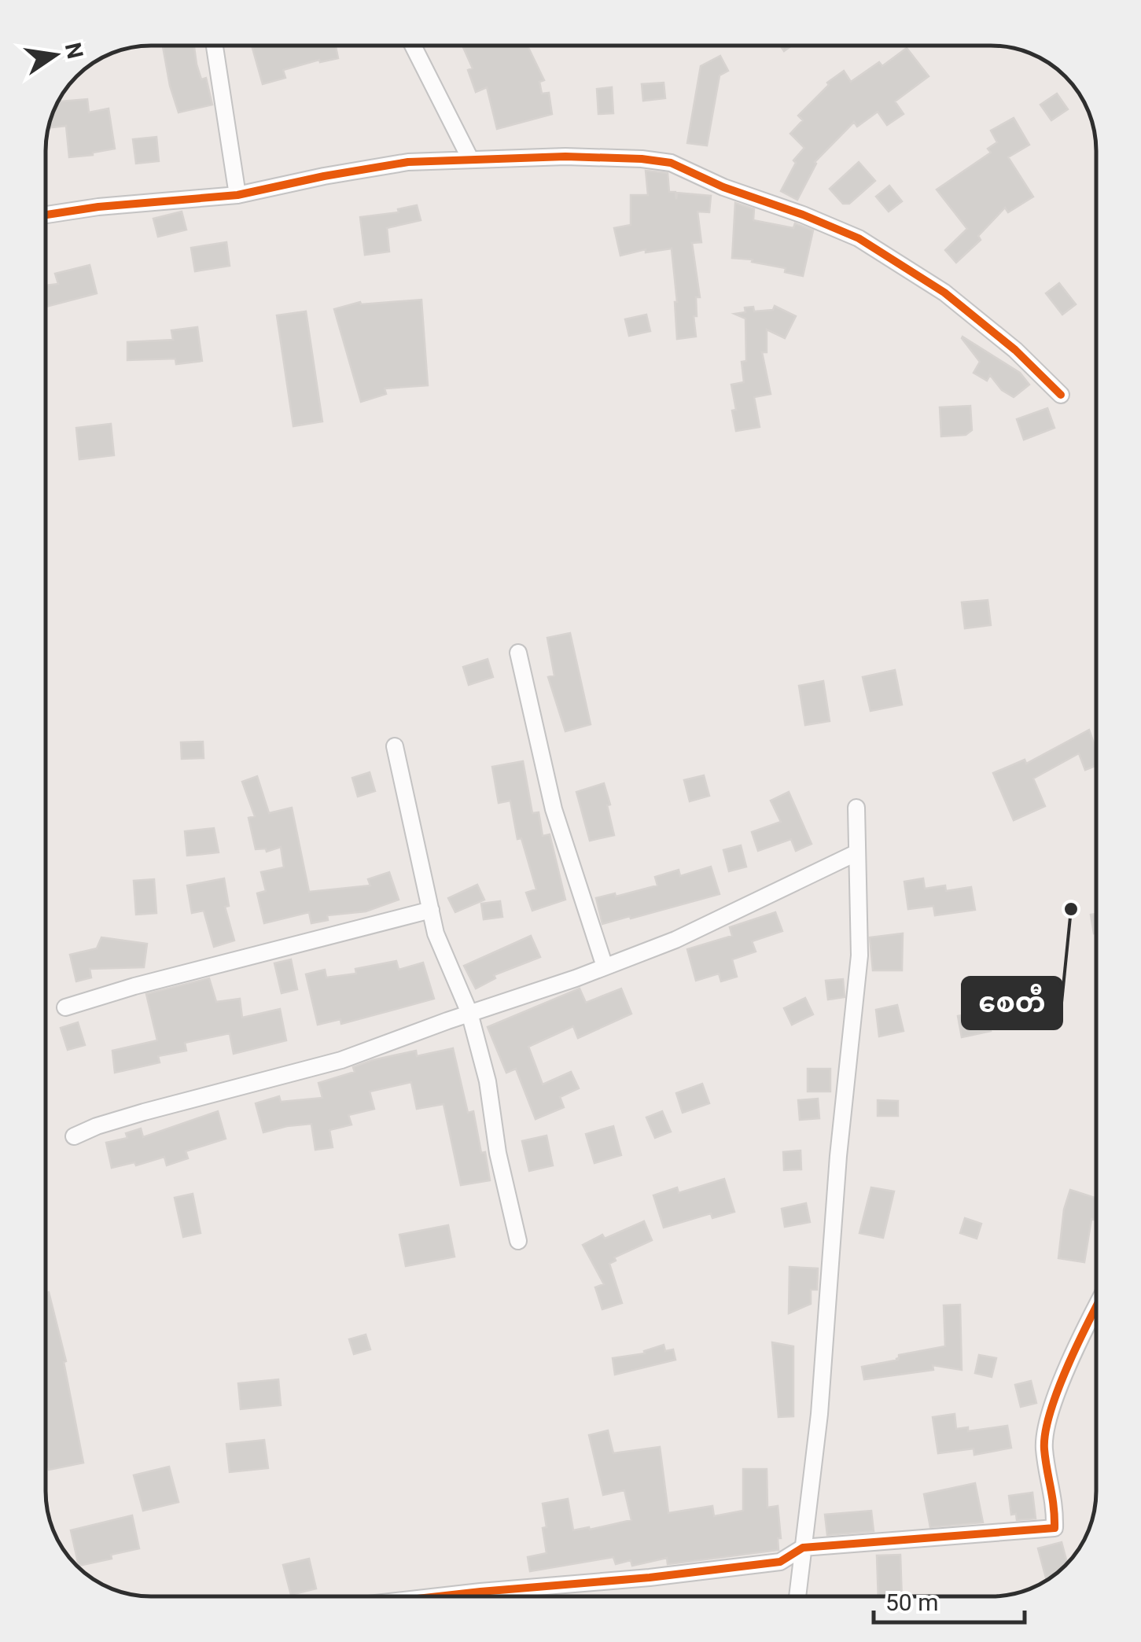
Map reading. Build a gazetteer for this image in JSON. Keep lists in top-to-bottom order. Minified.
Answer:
{"places":["စေတီ"],"scale_bar":"50 m","north":"right"}
